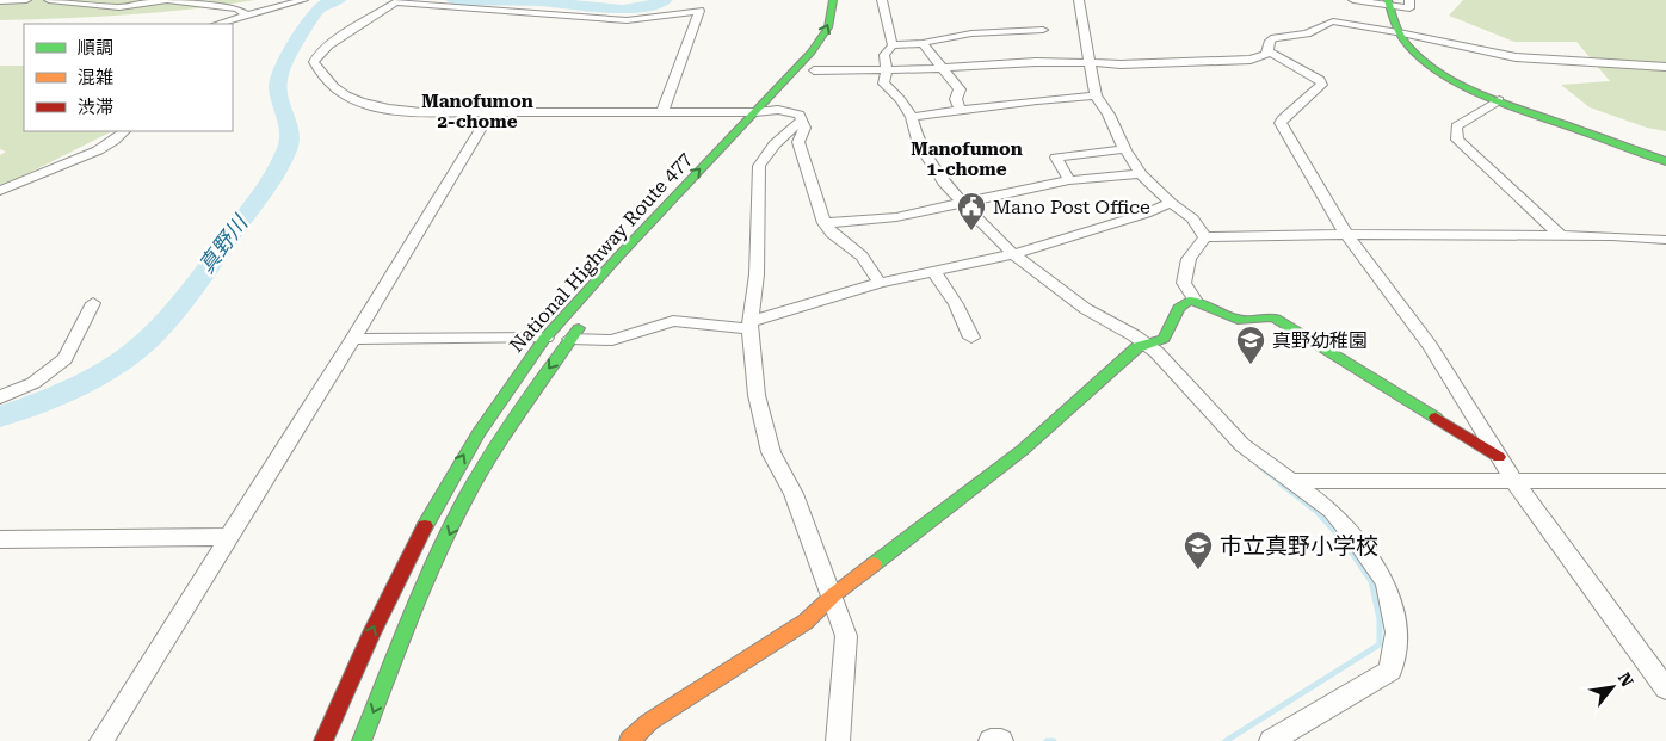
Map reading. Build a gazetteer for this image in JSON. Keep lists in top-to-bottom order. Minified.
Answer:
{"streets":{"main road":["National Highway Route 477"]},"districts":["Manofumon 2-chome","Manofumon 1-chome"],"water":["真野川"],"places":{"public building":["Mano Post Office"],"school or university":["真野幼稚園","市立真野小学校"]},"legend":["順調","混雑","渋滞"],"north":"top right"}
